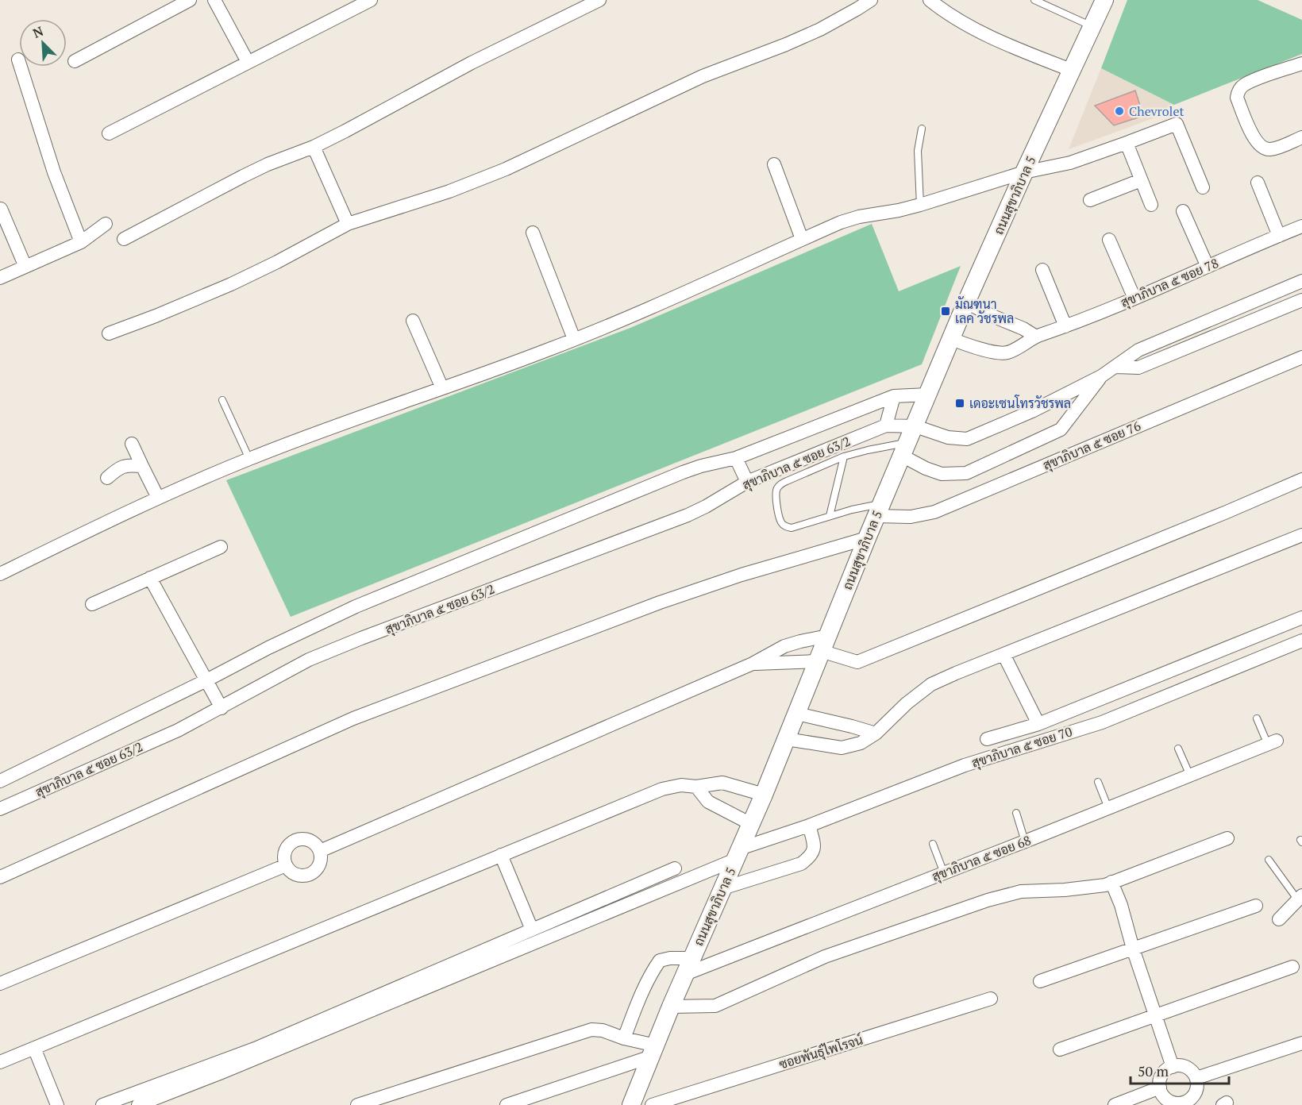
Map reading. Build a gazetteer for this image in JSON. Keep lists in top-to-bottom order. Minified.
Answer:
{"streets":{"main road":["ถนนสุขาภิบาล 5"],"street":["สุขาภิบาล ๕ ซอย 78","สุขาภิบาล ๕ ซอย 76","สุขาภิบาล ๕ ซอย 63/2","สุขาภิบาล ๕ ซอย 70","สุขาภิบาล ๕ ซอย 68","ซอยพันธ์ุไพโรจน์"]},"crossings":[["ถนนสุขาภิบาล 5","สุขาภิบาล ๕ ซอย 78"],["ถนนสุขาภิบาล 5","สุขาภิบาล ๕ ซอย 76"],["ถนนสุขาภิบาล 5","สุขาภิบาล ๕ ซอย 70"],["ถนนสุขาภิบาล 5","สุขาภิบาล ๕ ซอย 68"]],"places":{"other":["Chevrolet"],"transit":["มัณฑนา เลค วัชรพล","เดอะเซนโทรวัชรพล"]},"scale_bar":"50 m","north":"top left"}
